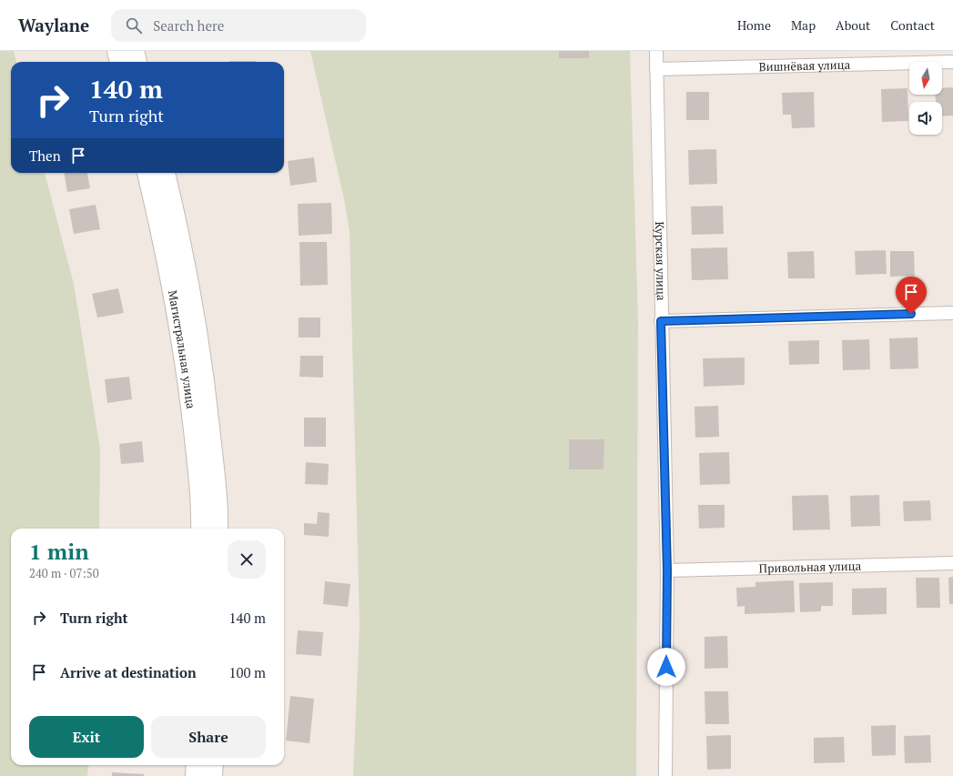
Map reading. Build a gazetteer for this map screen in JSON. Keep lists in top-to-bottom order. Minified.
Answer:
{"streets":{"highway":["Магистральная улица"],"street":["Вишнёвая улица","Курская улица","Привольная улица"]},"crossings":[["Вишнёвая улица","Курская улица"],["Курская улица","Привольная улица"]],"north":"bottom","page":{"header":"Waylane","search":"Search here","nav":["Home","Map","About","Contact"],"turn":["140 m","Turn right"],"then":"Then","heading":["1 min","240 m · 07:50"],"list":[{"name":"Turn right","value":"140 m"},{"name":"Arrive at destination","value":"100 m"}],"buttons":["Exit","Share"]}}
